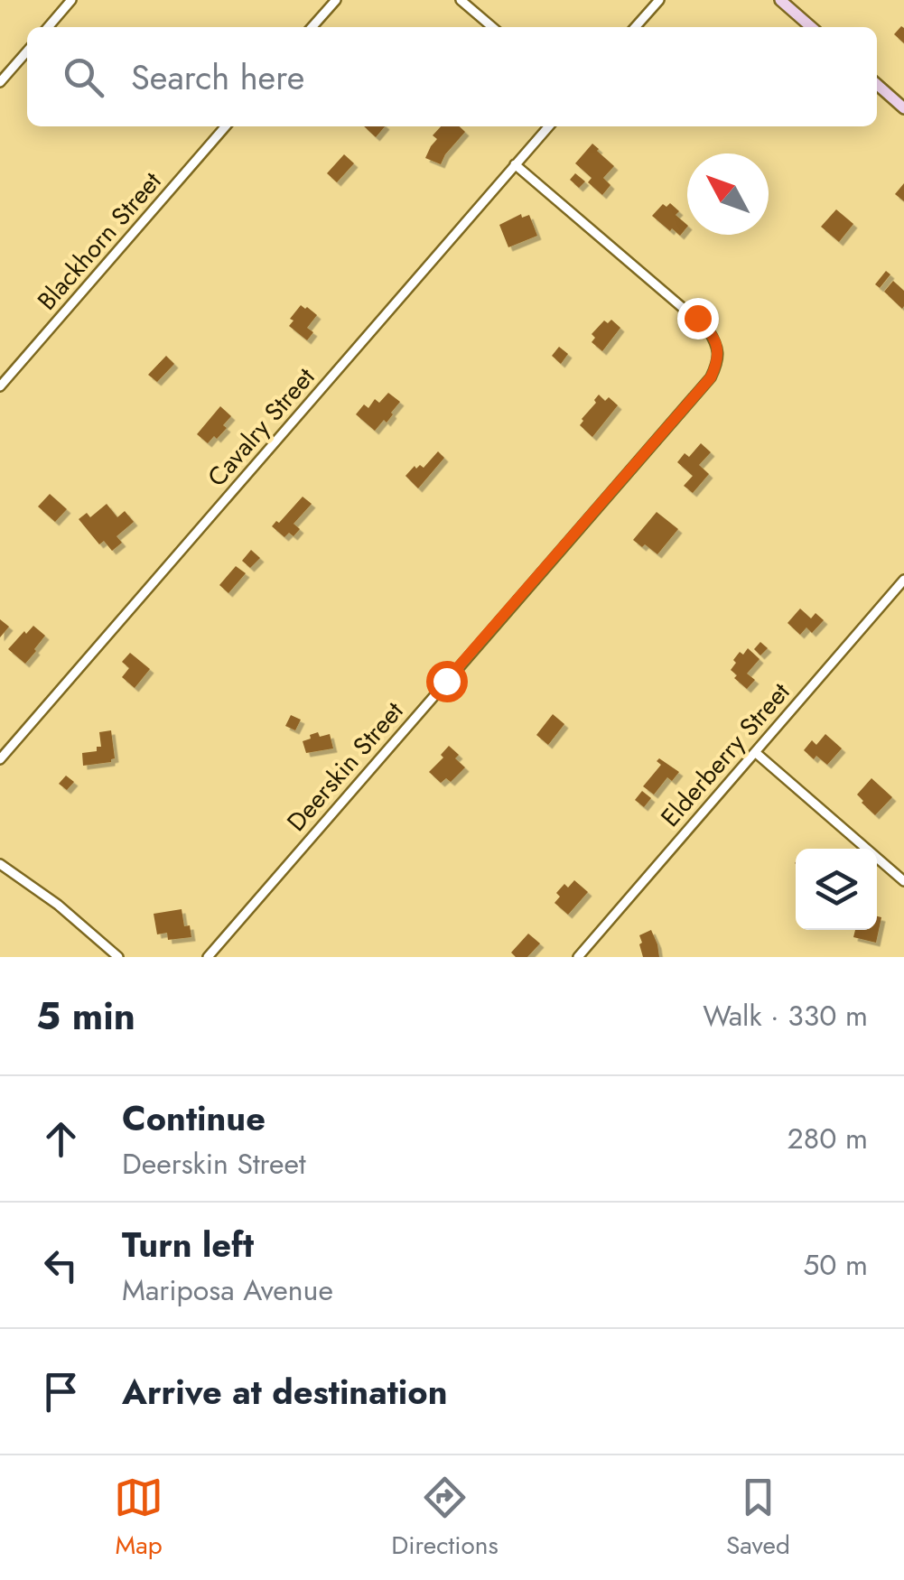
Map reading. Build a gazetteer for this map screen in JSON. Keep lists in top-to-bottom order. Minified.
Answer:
{"streets":{"street":["Blackhorn Street","Cavalry Street","Elderberry Street","Deerskin Street"]},"crossings":[["Cavalry Street","Deerskin Street"]],"north":"top left","page":{"search":"Search here","heading":["5 min","Walk · 330 m"],"list":[["Continue","Deerskin Street","280 m"],["Turn left","Mariposa Avenue","50 m"],"Arrive at destination"],"nav":["Map","Directions","Saved"]}}
